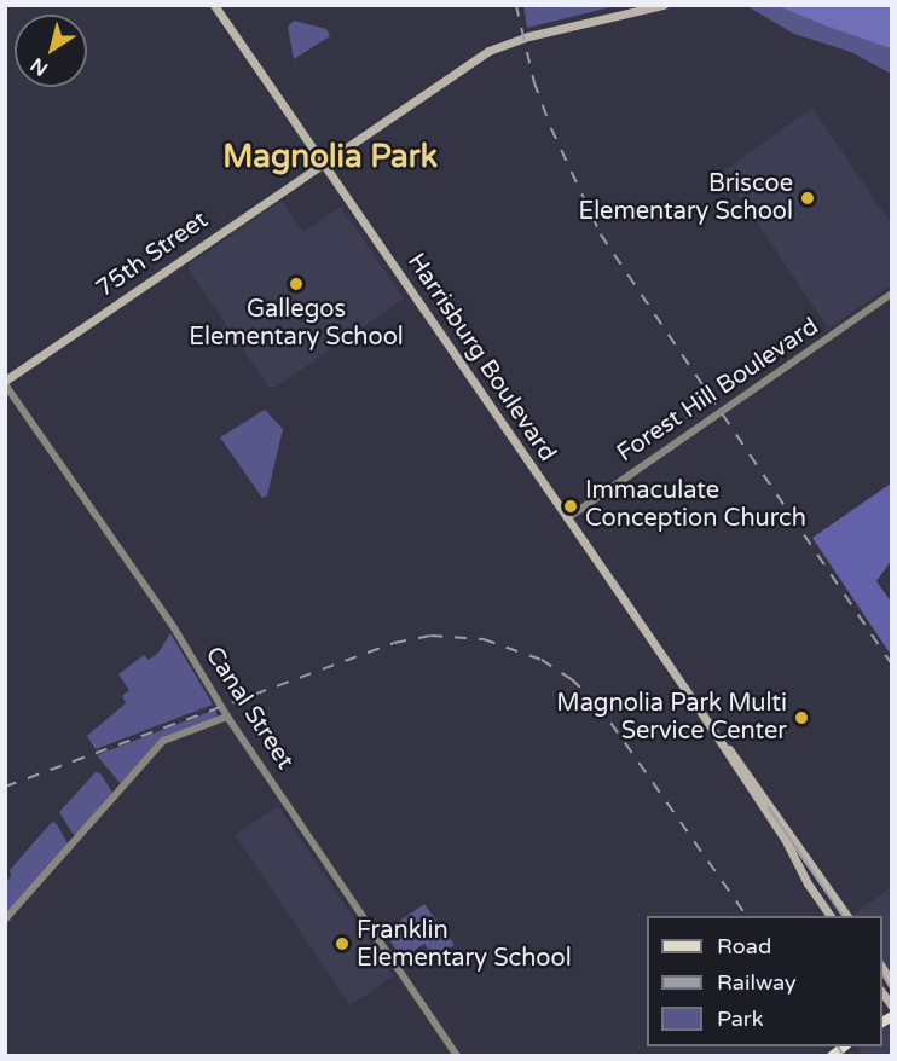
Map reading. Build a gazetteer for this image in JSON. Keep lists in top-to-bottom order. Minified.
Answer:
{"streets":{"main road":["75th Street","Harrisburg Boulevard"],"street":["Forest Hill Boulevard","Canal Street"]},"crossings":[["75th Street","Harrisburg Boulevard"],["75th Street","Canal Street"],["Harrisburg Boulevard","Forest Hill Boulevard"]],"districts":["Magnolia Park"],"places":["Briscoe Elementary School","Gallegos Elementary School","Immaculate Conception Church","Magnolia Park Multi Service Center","Franklin Elementary School"],"legend":["Road","Railway","Park"],"north":"bottom left"}
